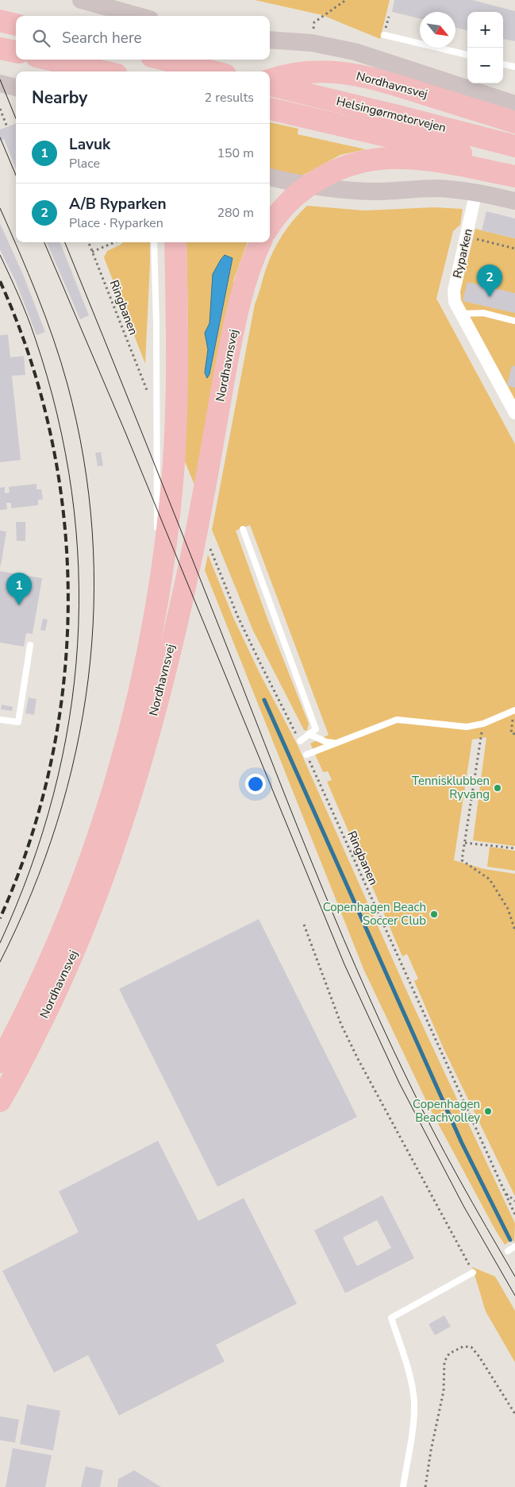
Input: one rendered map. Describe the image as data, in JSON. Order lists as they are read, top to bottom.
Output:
{
  "streets": {
    "highway": ["Nordhavnsvej", "Helsingørmotorvejen"],
    "street": ["Ryparken"],
    "path": ["Ringbanen"]
  },
  "places": ["Tennisklubben Ryvang", "Copenhagen Beach Soccer Club", "Copenhagen Beachvolley"],
  "north": "bottom right",
  "page": {
    "map_buttons": ["+", "−"],
    "search": "Search here",
    "heading": ["Nearby", "2 results"],
    "list": [
      {
        "mark": "1",
        "name": "Lavuk",
        "note": "Place",
        "value": "150 m"
      },
      {
        "mark": "2",
        "name": "A/B Ryparken",
        "note": "Place · Ryparken",
        "value": "280 m"
      }
    ],
    "pins": ["2", "1"]
  }
}
